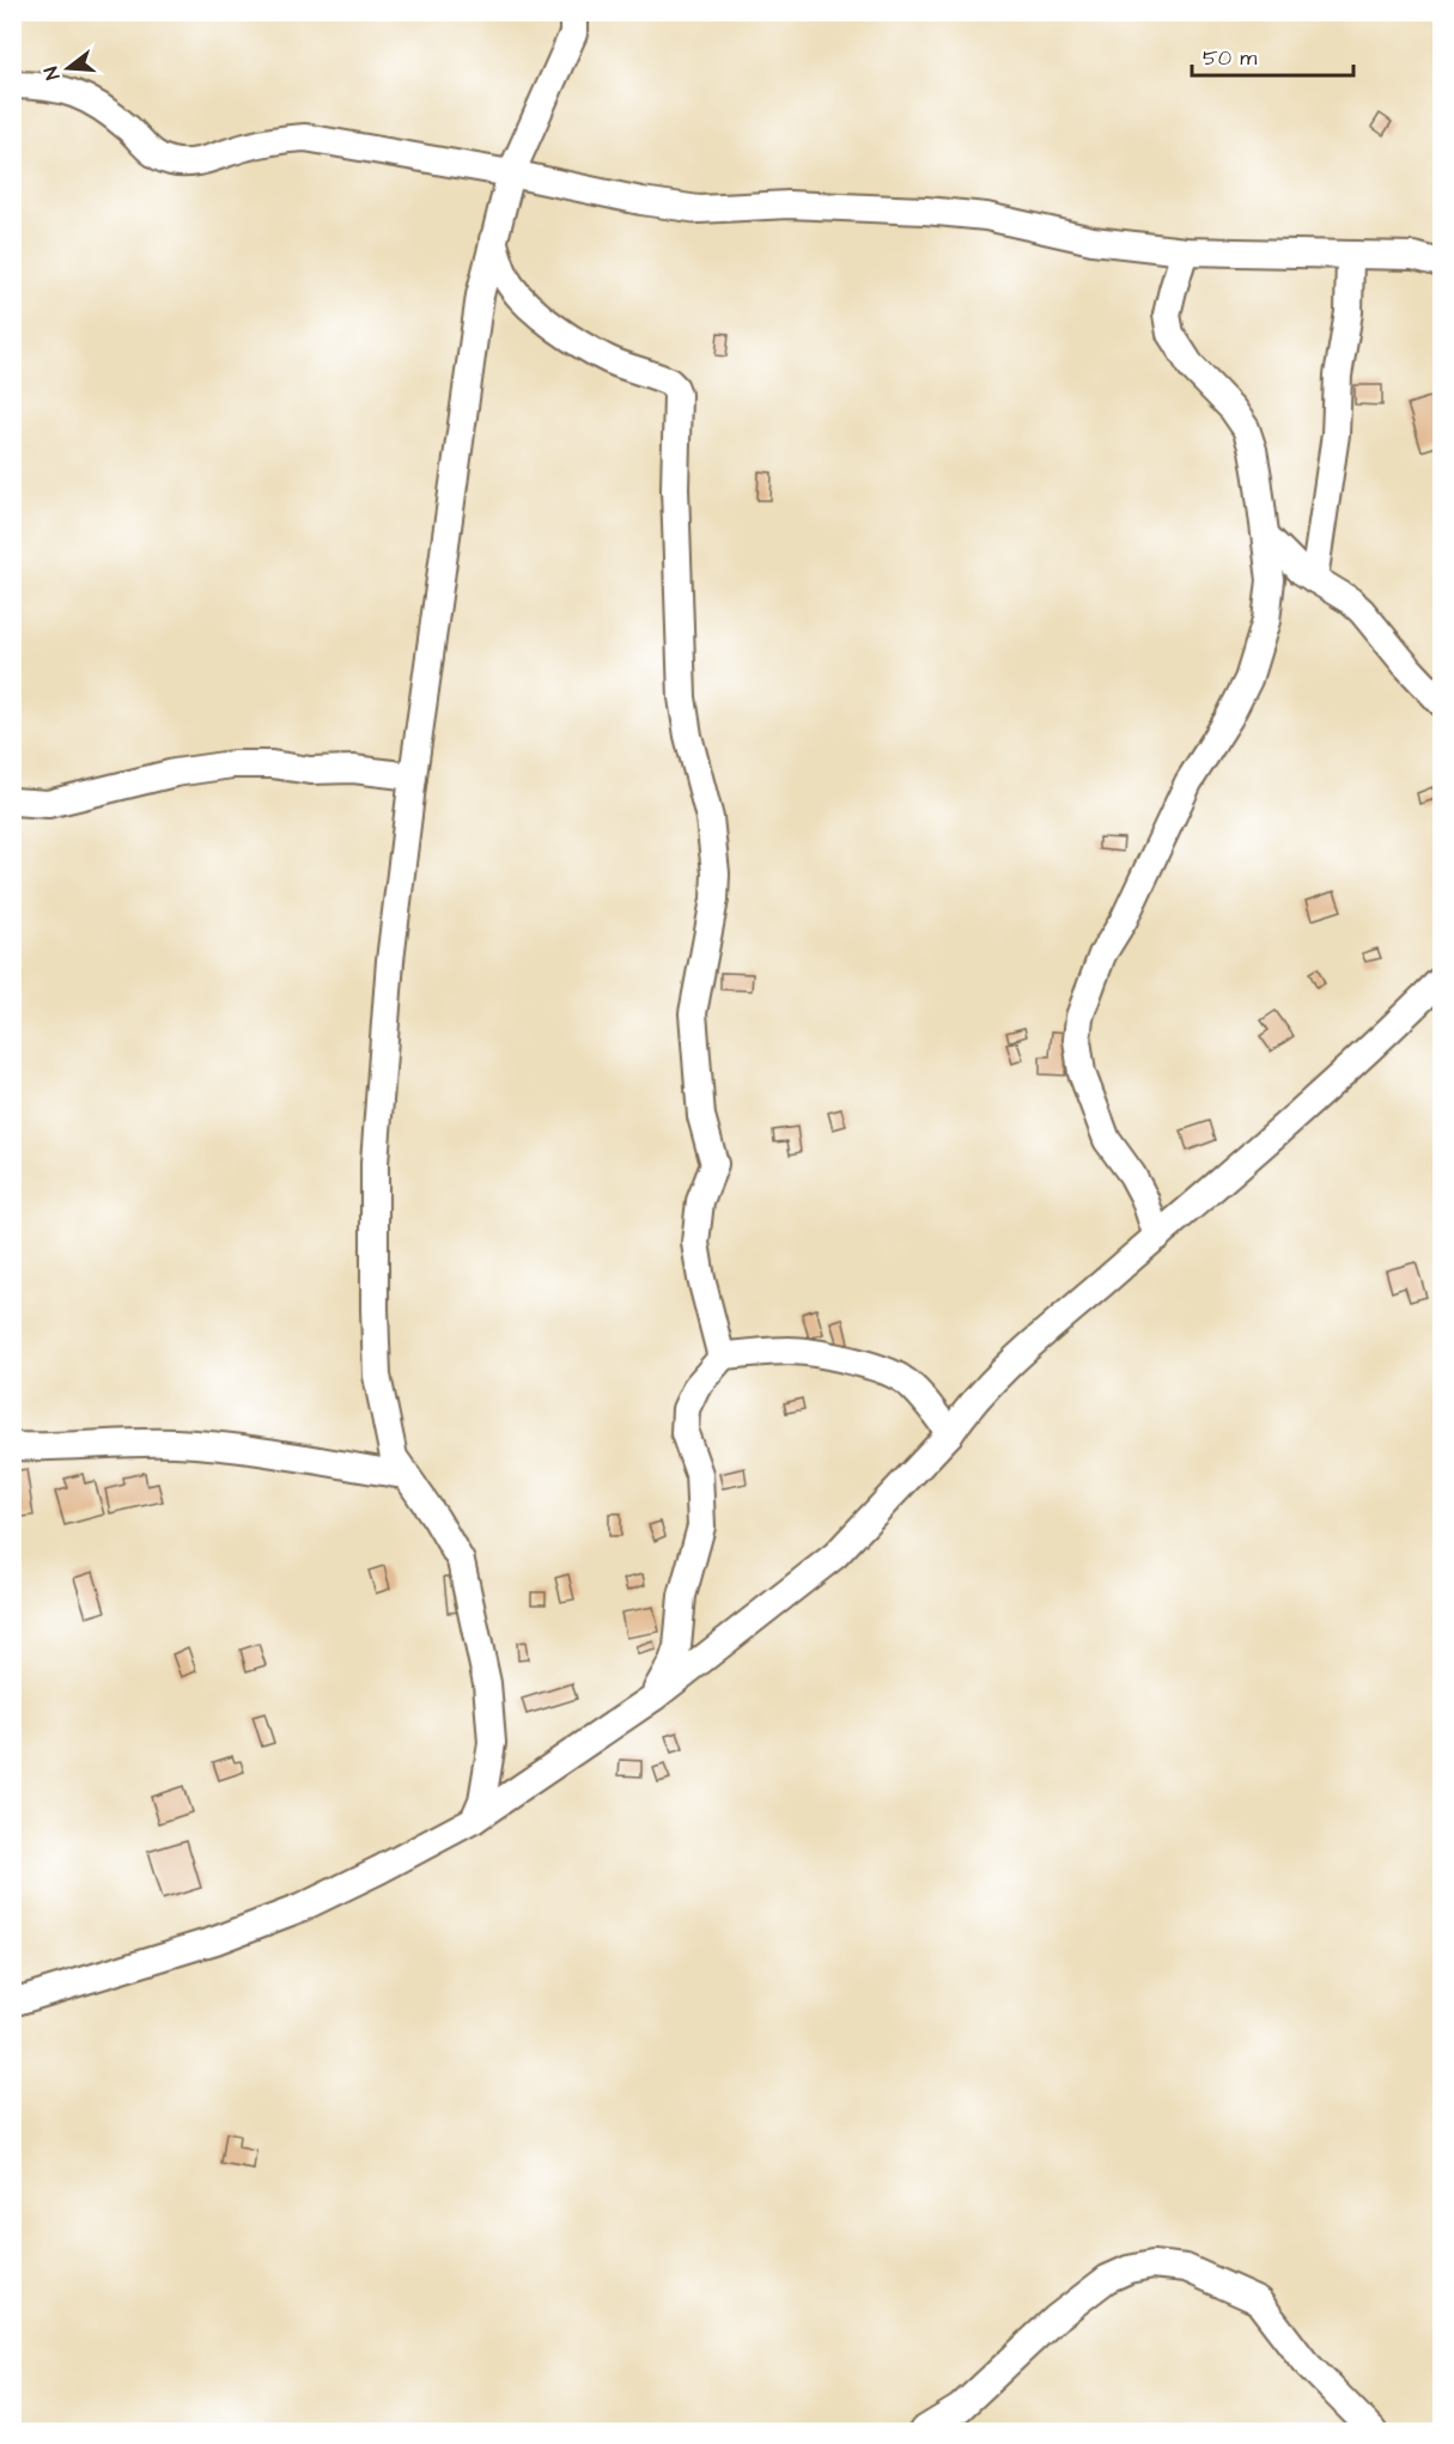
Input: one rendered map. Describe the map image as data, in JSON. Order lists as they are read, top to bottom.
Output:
{
  "scale_bar": "50 m",
  "north": "left"
}
